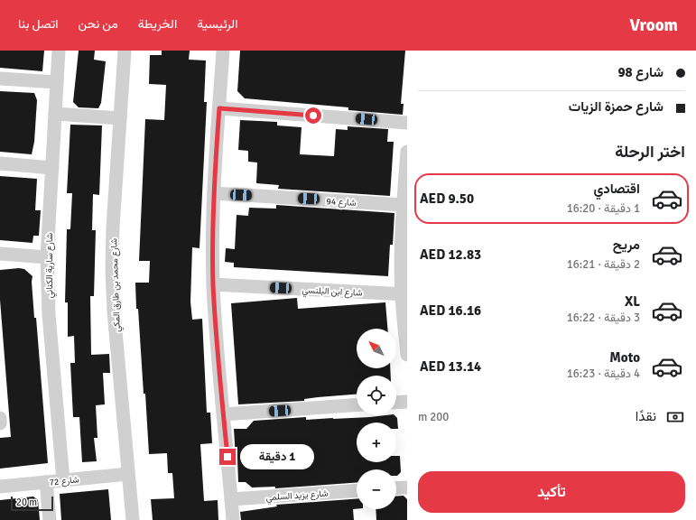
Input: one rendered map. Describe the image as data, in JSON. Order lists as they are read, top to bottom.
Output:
{
  "streets": {
    "street": [
      "شارع 94",
      "شارع سارية الكناني",
      "شارع محمد بن طارق المكي",
      "شارع ابن البلنسي",
      "شارع 72",
      "شارع يزيد السلمي"
    ]
  },
  "crossings": [
    ["شارع سارية الكناني", "شارع 72"],
    ["شارع محمد بن طارق المكي", "شارع 72"]
  ],
  "scale_bar": "20 m",
  "north": "top left",
  "page": {
    "header": "Vroom",
    "nav": [
      "الرئيسية",
      "الخريطة",
      "من نحن",
      "اتصل بنا"
    ],
    "banner": ["شارع 98", "شارع حمزة الزيات"],
    "heading": "اختر الرحلة",
    "list": [
      {
        "name": "اقتصادي",
        "note": "1 دقيقة · 16:20",
        "value": "AED 9.50"
      },
      {
        "name": "مريح",
        "note": "2 دقيقة · 16:21",
        "value": "AED 12.83"
      },
      {
        "name": "XL",
        "note": "3 دقيقة · 16:22",
        "value": "AED 16.16"
      },
      {
        "name": "Moto",
        "note": "4 دقيقة · 16:23",
        "value": "AED 13.14"
      }
    ],
    "map_buttons": ["+", "−"],
    "pay": ["نقدًا", "200 m"],
    "bubble": "1 دقيقة",
    "buttons": "تأكيد",
    "scale": "20 m"
  }
}
